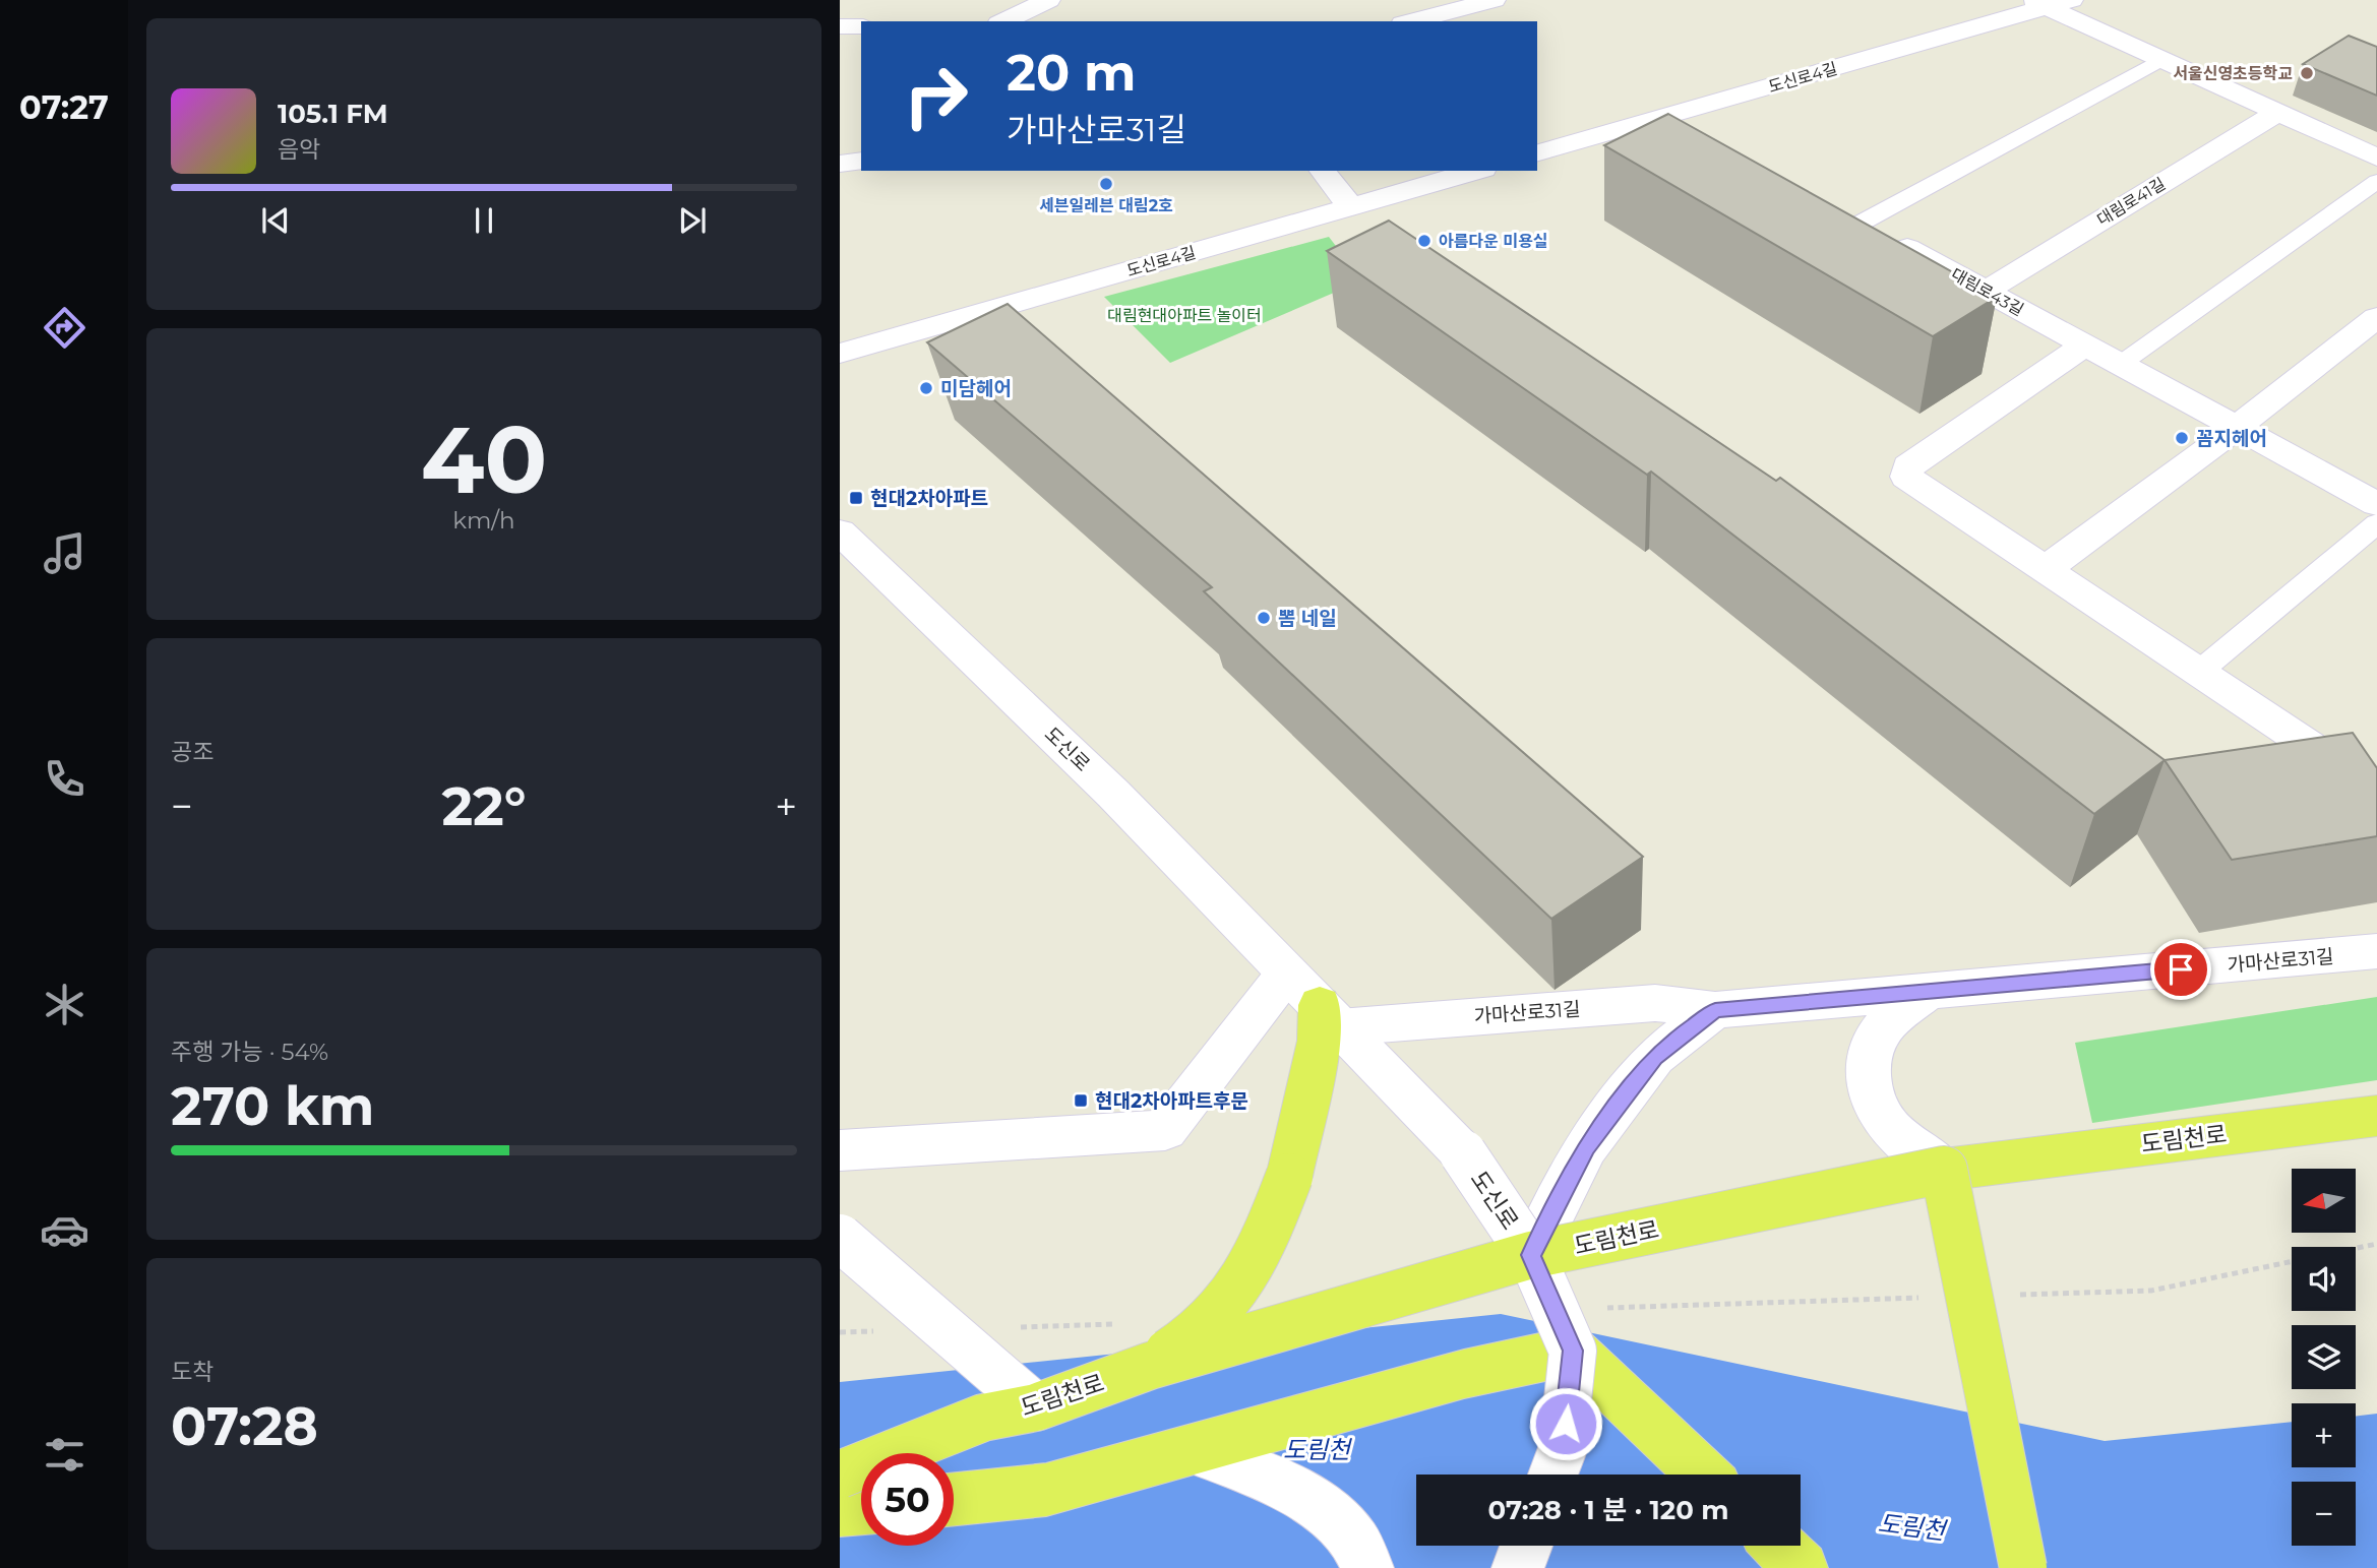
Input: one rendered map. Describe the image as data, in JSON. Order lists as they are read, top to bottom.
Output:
{
  "streets": {
    "main road": ["도림천로"],
    "street": [
      "도신로4길",
      "대림로41길",
      "대림로43길",
      "도신로",
      "가마산로31길"
    ]
  },
  "crossings": [
    ["대림로41길", "대림로43길"],
    ["도신로", "가마산로31길"],
    ["도신로", "도림천로"]
  ],
  "water": ["도림천"],
  "parks": ["대림현대아파트 놀이터"],
  "places": {
    "other": [
      "서울신영초등학교",
      "세븐일레븐 대림2호",
      "아름다운 미용실",
      "미담헤어",
      "꼼지헤어",
      "뽐 네일"
    ],
    "transit": ["현대2차아파트", "현대2차아파트후문"]
  },
  "north": "left",
  "page": {
    "tabs": "07:27",
    "turn": ["20 m", "가마산로31길"],
    "song": ["105.1 FM", "음악"],
    "tile": [
      ["40", "km/h"],
      "공조",
      ["주행 가능 · 54%", "270 km"],
      ["도착", "07:28"]
    ],
    "heat": ["−", "22°", "+"],
    "map_buttons": ["+", "−"],
    "limit": "50",
    "trip": "07:28 · 1 분 · 120 m"
  }
}
